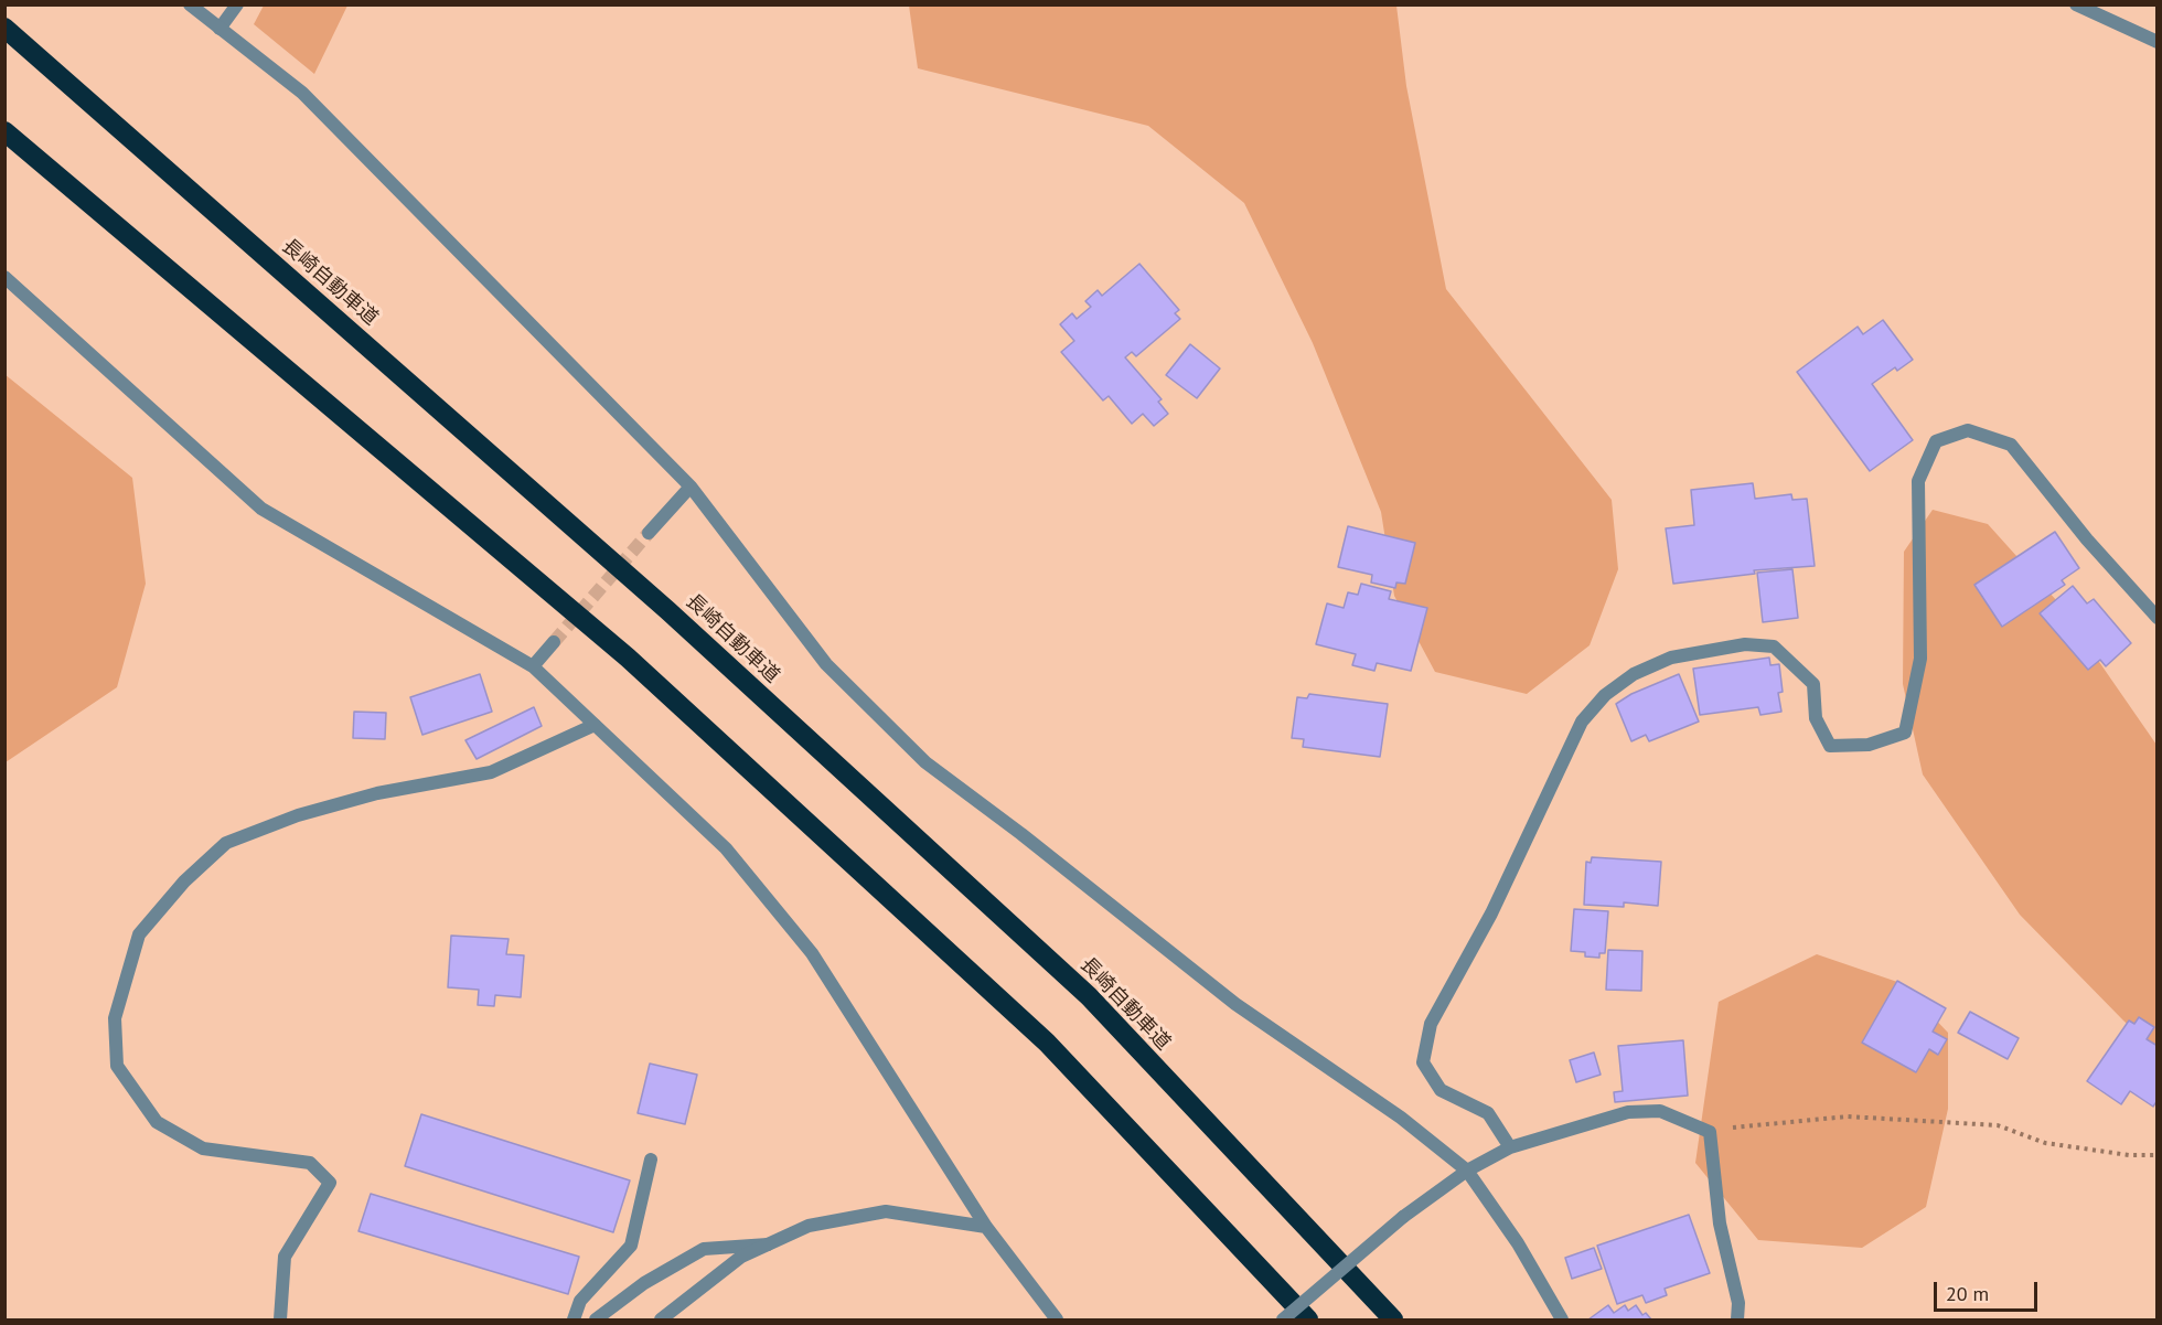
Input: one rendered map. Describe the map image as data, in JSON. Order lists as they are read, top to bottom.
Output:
{
  "streets": {
    "highway": ["長崎自動車道"]
  },
  "scale_bar": "20 m"
}
